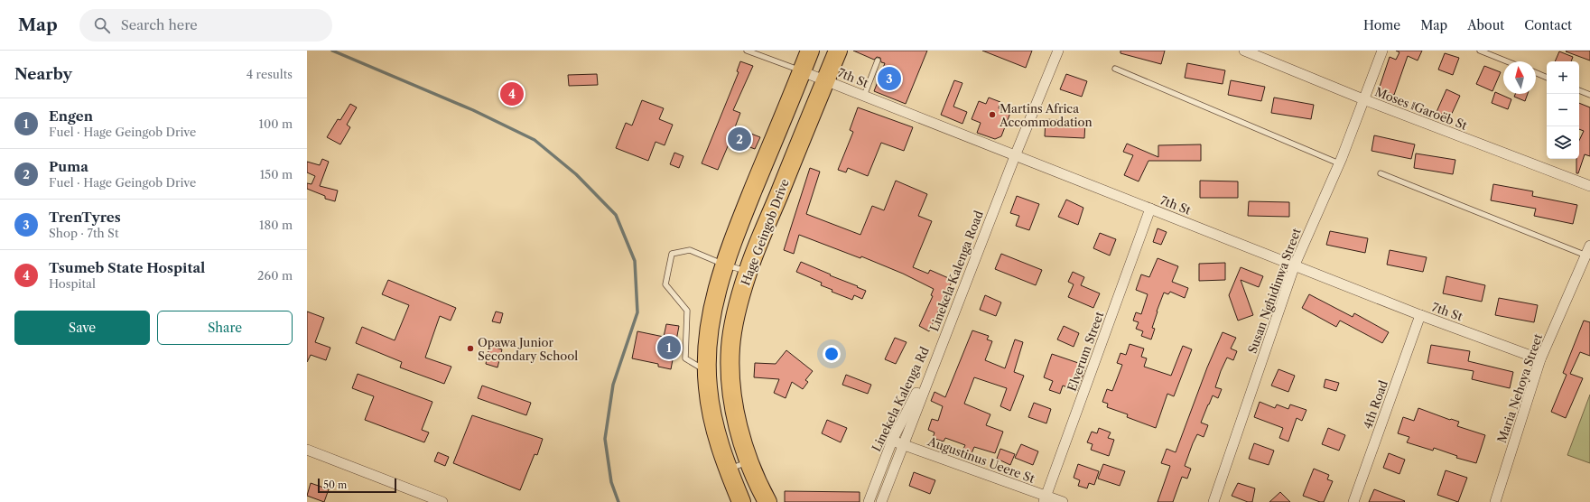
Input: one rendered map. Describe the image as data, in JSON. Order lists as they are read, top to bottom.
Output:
{
  "streets": {
    "highway": ["Hage Geingob Drive"],
    "street": [
      "7th St",
      "Moses ǁGaroëb St",
      "Linekela Kalenga Road",
      "Susan Nghidinwa Street",
      "Elverum Street",
      "Maria Nehoya Street",
      "Linekela Kalenga Rd",
      "4th Road",
      "Augustinus Ueere St"
    ]
  },
  "crossings": [
    ["7th St", "Hage Geingob Drive"],
    ["7th St", "Linekela Kalenga Road"],
    ["7th St", "Susan Nghidinwa Street"],
    ["7th St", "Elverum Street"],
    ["7th St", "Maria Nehoya Street"],
    ["7th St", "4th Road"],
    ["Moses ǁGaroëb St", "Susan Nghidinwa Street"],
    ["Linekela Kalenga Road", "Linekela Kalenga Rd"],
    ["Linekela Kalenga Road", "Augustinus Ueere St"],
    ["Elverum Street", "Augustinus Ueere St"],
    ["Linekela Kalenga Rd", "Augustinus Ueere St"]
  ],
  "places": ["Martins Africa Accommodation", "Opawa Junior Secondary School"],
  "scale_bar": "50 m",
  "north": "top",
  "page": {
    "header": "Map",
    "search": "Search here",
    "nav": [
      "Home",
      "Map",
      "About",
      "Contact"
    ],
    "heading": ["Nearby", "4 results"],
    "map_buttons": ["+", "−"],
    "pins": [
      "3",
      "4",
      "2",
      "1"
    ],
    "list": [
      {
        "mark": "1",
        "name": "Engen",
        "note": "Fuel · Hage Geingob Drive",
        "value": "100 m"
      },
      {
        "mark": "2",
        "name": "Puma",
        "note": "Fuel · Hage Geingob Drive",
        "value": "150 m"
      },
      {
        "mark": "3",
        "name": "TrenTyres",
        "note": "Shop · 7th St",
        "value": "180 m"
      },
      {
        "mark": "4",
        "name": "Tsumeb State Hospital",
        "note": "Hospital",
        "value": "260 m"
      }
    ],
    "buttons": ["Save", "Share"],
    "scale": "50 m"
  }
}
